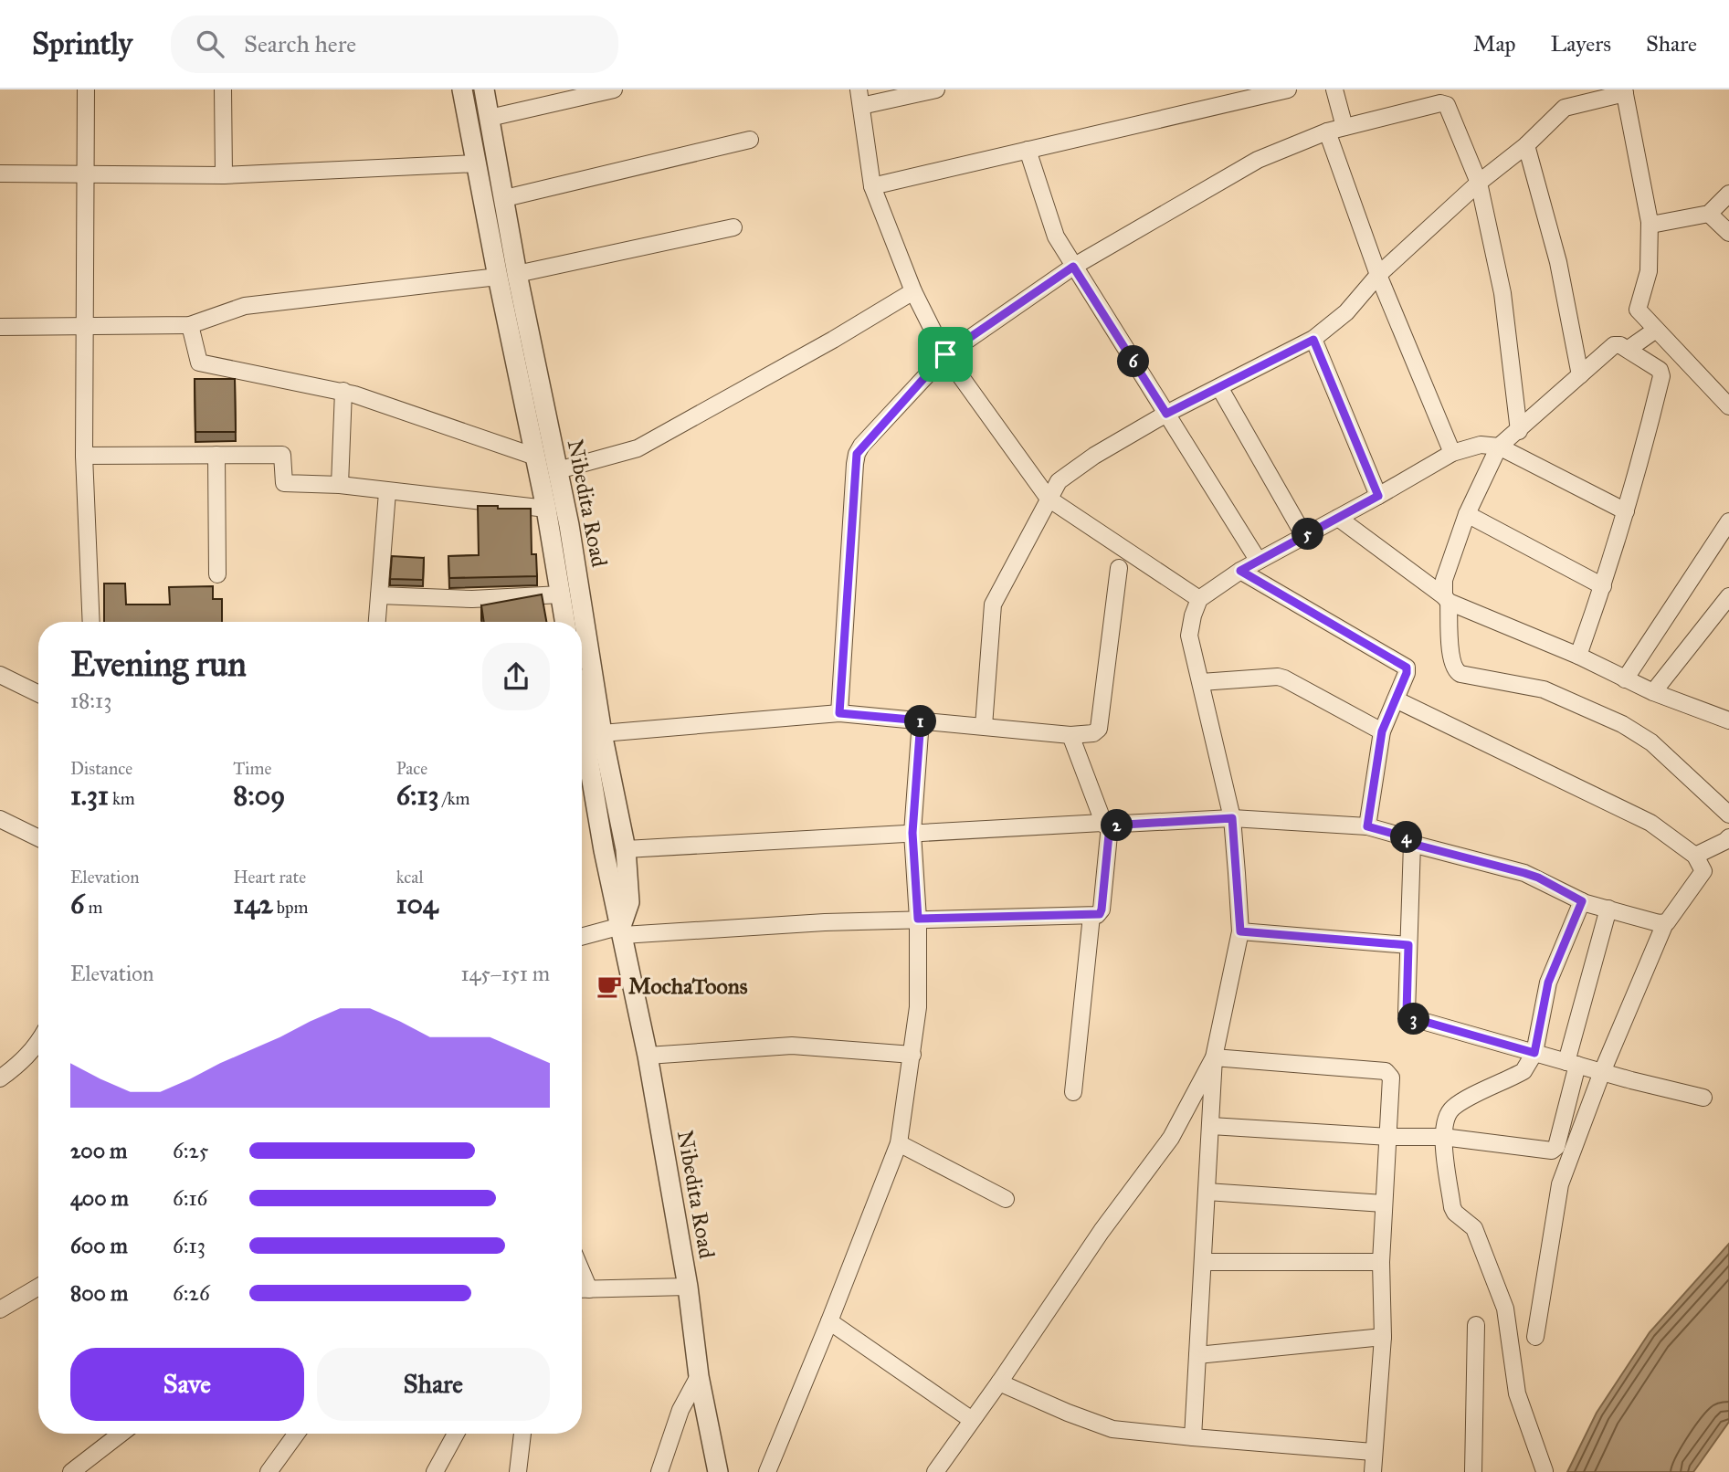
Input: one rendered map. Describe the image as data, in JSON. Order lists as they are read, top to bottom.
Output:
{
  "streets": {
    "street": ["Nibedita Road"]
  },
  "places": {
    "cafe": ["MochaToons"]
  },
  "page": {
    "header": "Sprintly",
    "search": "Search here",
    "nav": ["Map", "Layers", "Share"],
    "pins": [
      "6",
      "5",
      "1",
      "2",
      "4",
      "3"
    ],
    "heading": ["Evening run", "18:13"],
    "stats": [
      ["Distance", "1.31 km"],
      ["Time", "8:09"],
      ["Pace", "6:13 /km"],
      ["Elevation", "6 m"],
      ["Heart rate", "142 bpm"],
      ["kcal", "104"]
    ],
    "chart": ["Elevation", "145–151 m"],
    "list": [
      {
        "name": "200 m",
        "note": "6:25"
      },
      {
        "name": "400 m",
        "note": "6:16"
      },
      {
        "name": "600 m",
        "note": "6:13"
      },
      {
        "name": "800 m",
        "note": "6:26"
      }
    ],
    "buttons": ["Save", "Share"]
  }
}
